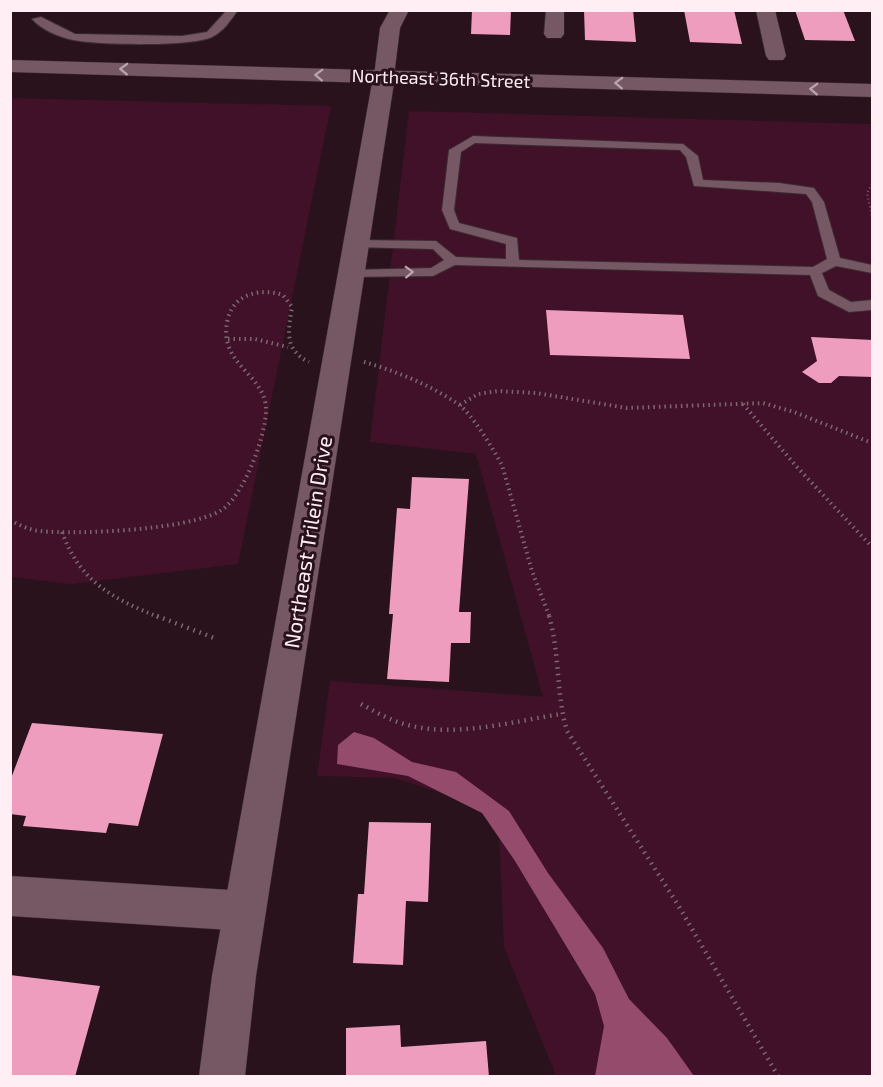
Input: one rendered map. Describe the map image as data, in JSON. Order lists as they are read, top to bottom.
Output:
{
  "streets": {
    "main road": ["Northeast 36th Street", "Northeast Trilein Drive"]
  },
  "crossings": [
    ["Northeast 36th Street", "Northeast Trilein Drive"]
  ],
  "one_way": ["Northeast 36th Street"]
}
